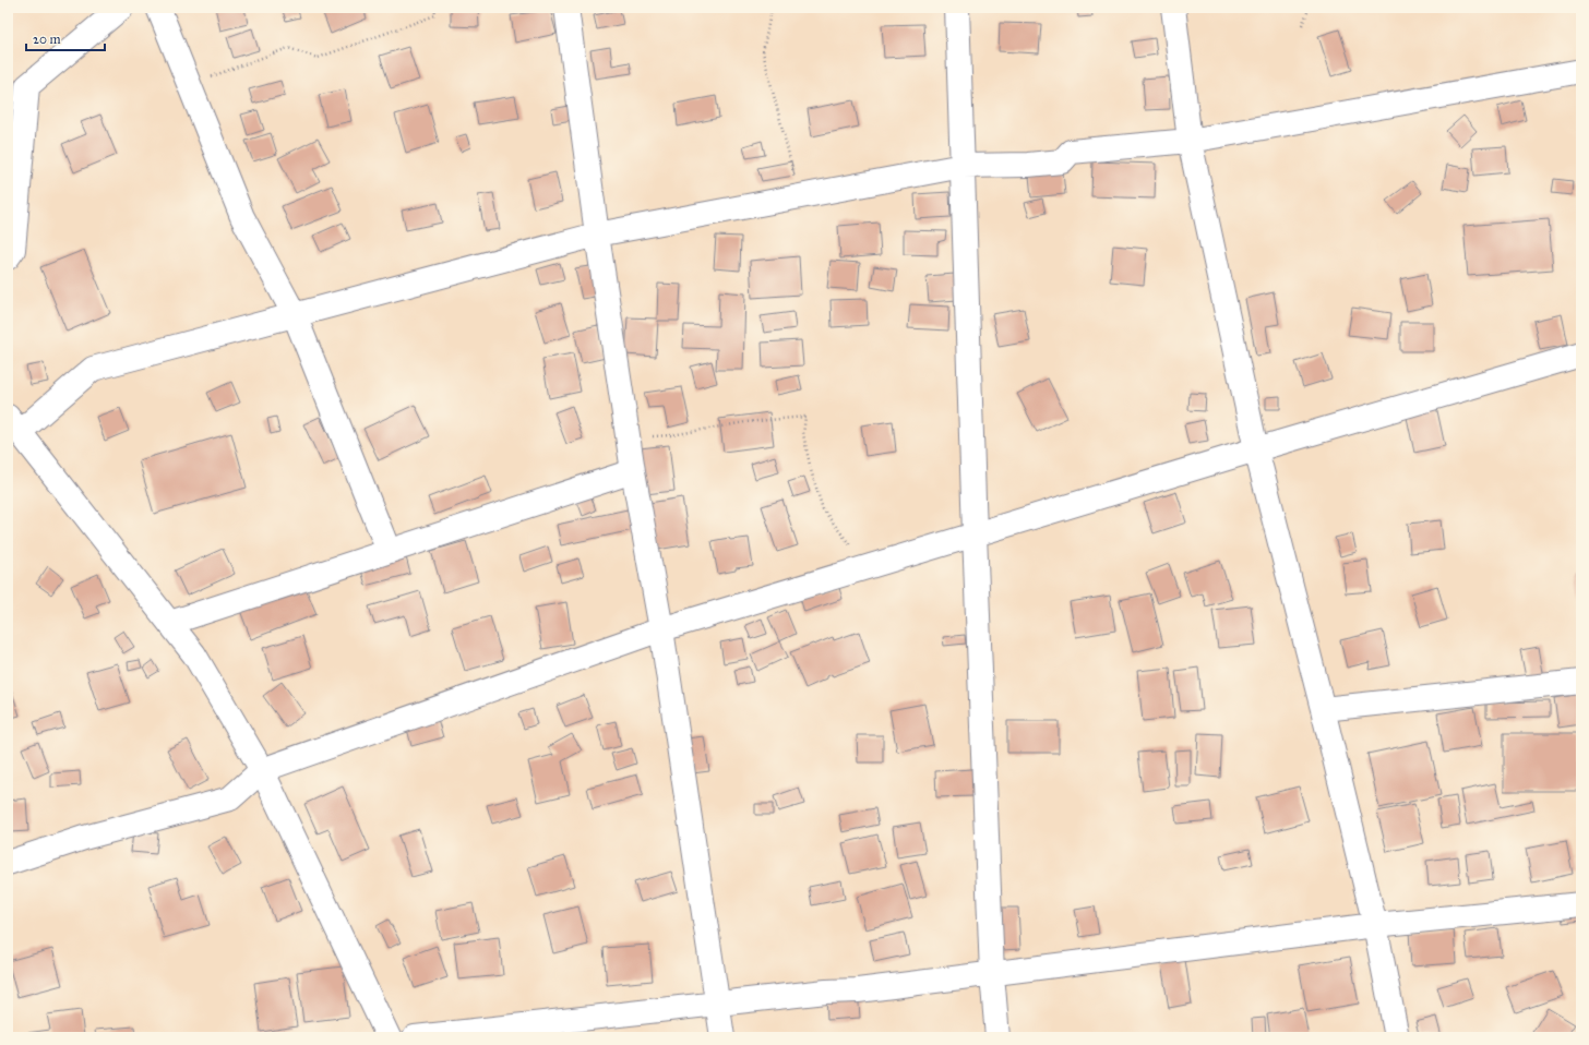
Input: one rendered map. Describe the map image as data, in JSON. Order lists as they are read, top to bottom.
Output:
{
  "scale_bar": "20 m"
}
